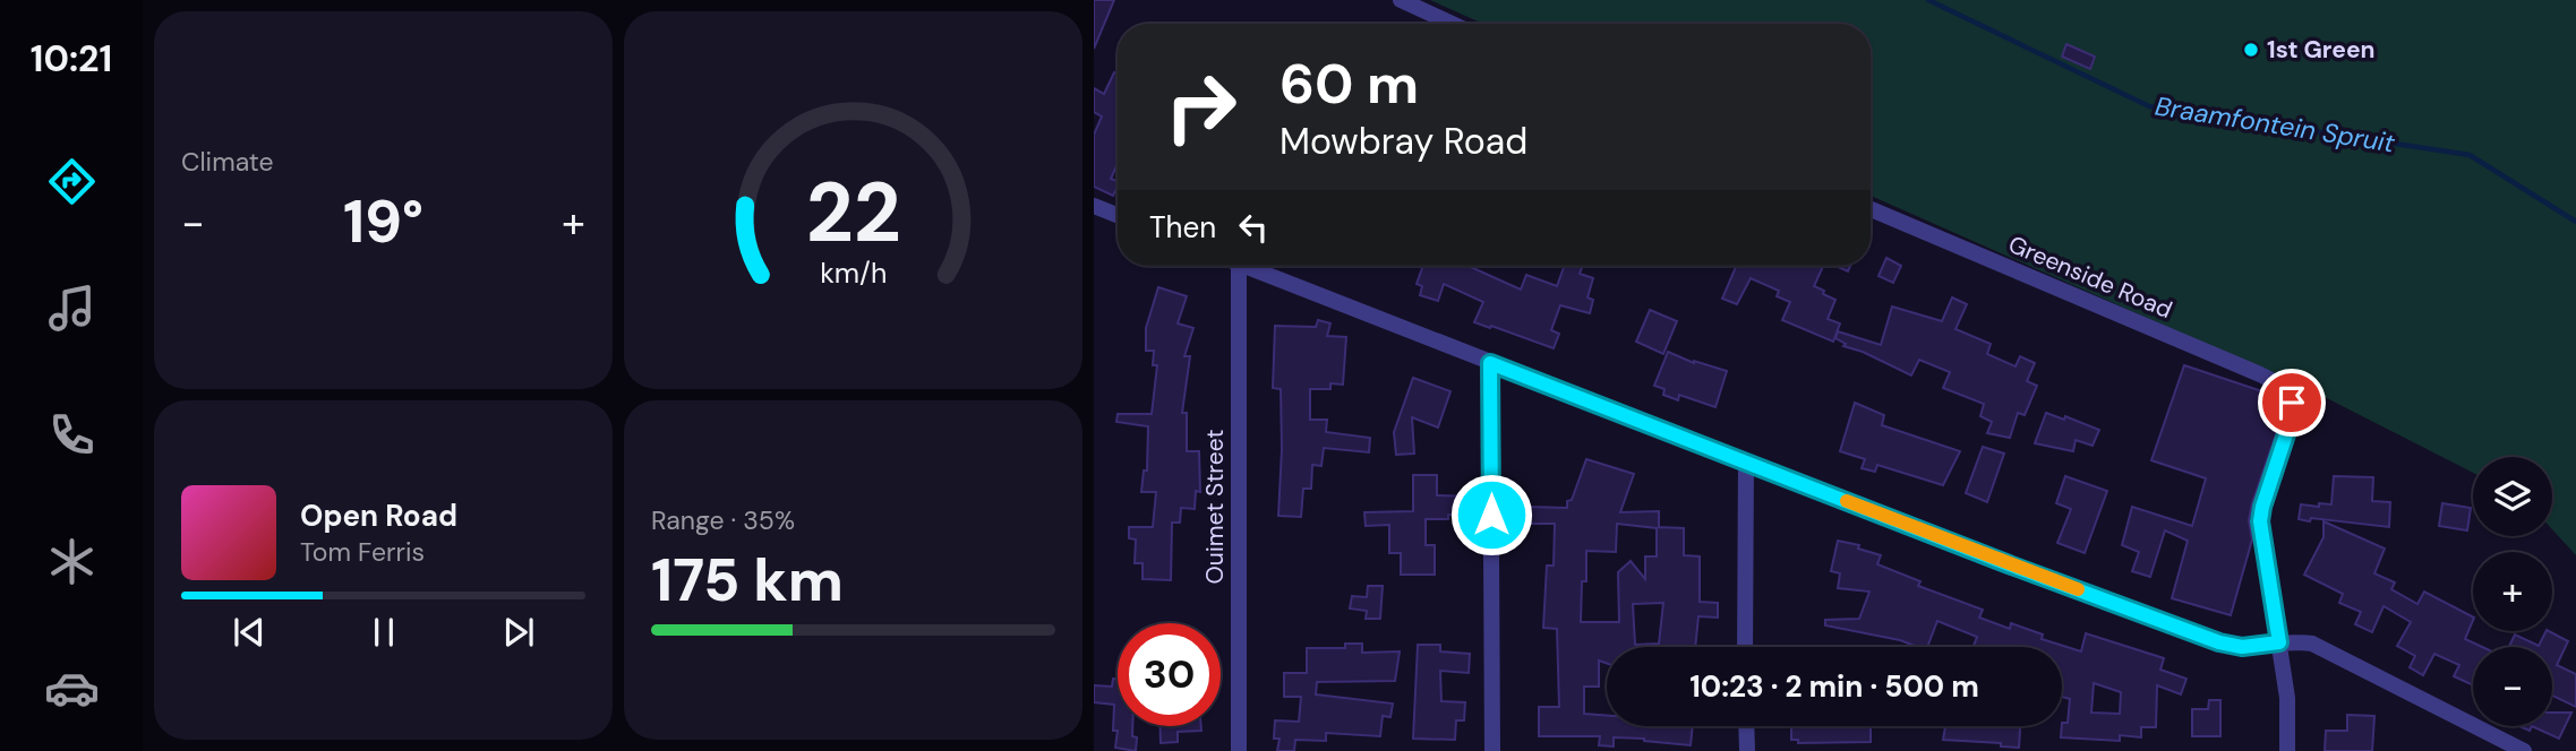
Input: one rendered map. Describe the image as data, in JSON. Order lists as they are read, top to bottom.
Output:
{
  "streets": {
    "street": ["Greenside Road", "Ouimet Street"]
  },
  "water": ["Braamfontein Spruit"],
  "places": ["1st Green"],
  "page": {
    "tabs": "10:21",
    "tile": [
      "Climate",
      ["Range · 35%", "175 km"]
    ],
    "turn": ["60 m", "Mowbray Road"],
    "heat": ["−", "19°", "+"],
    "then": "Then",
    "map_buttons": ["+", "−"],
    "song": ["Open Road", "Tom Ferris"],
    "limit": "30",
    "trip": "10:23 · 2 min · 500 m",
    "gauge": ["22", "km/h"]
  }
}
